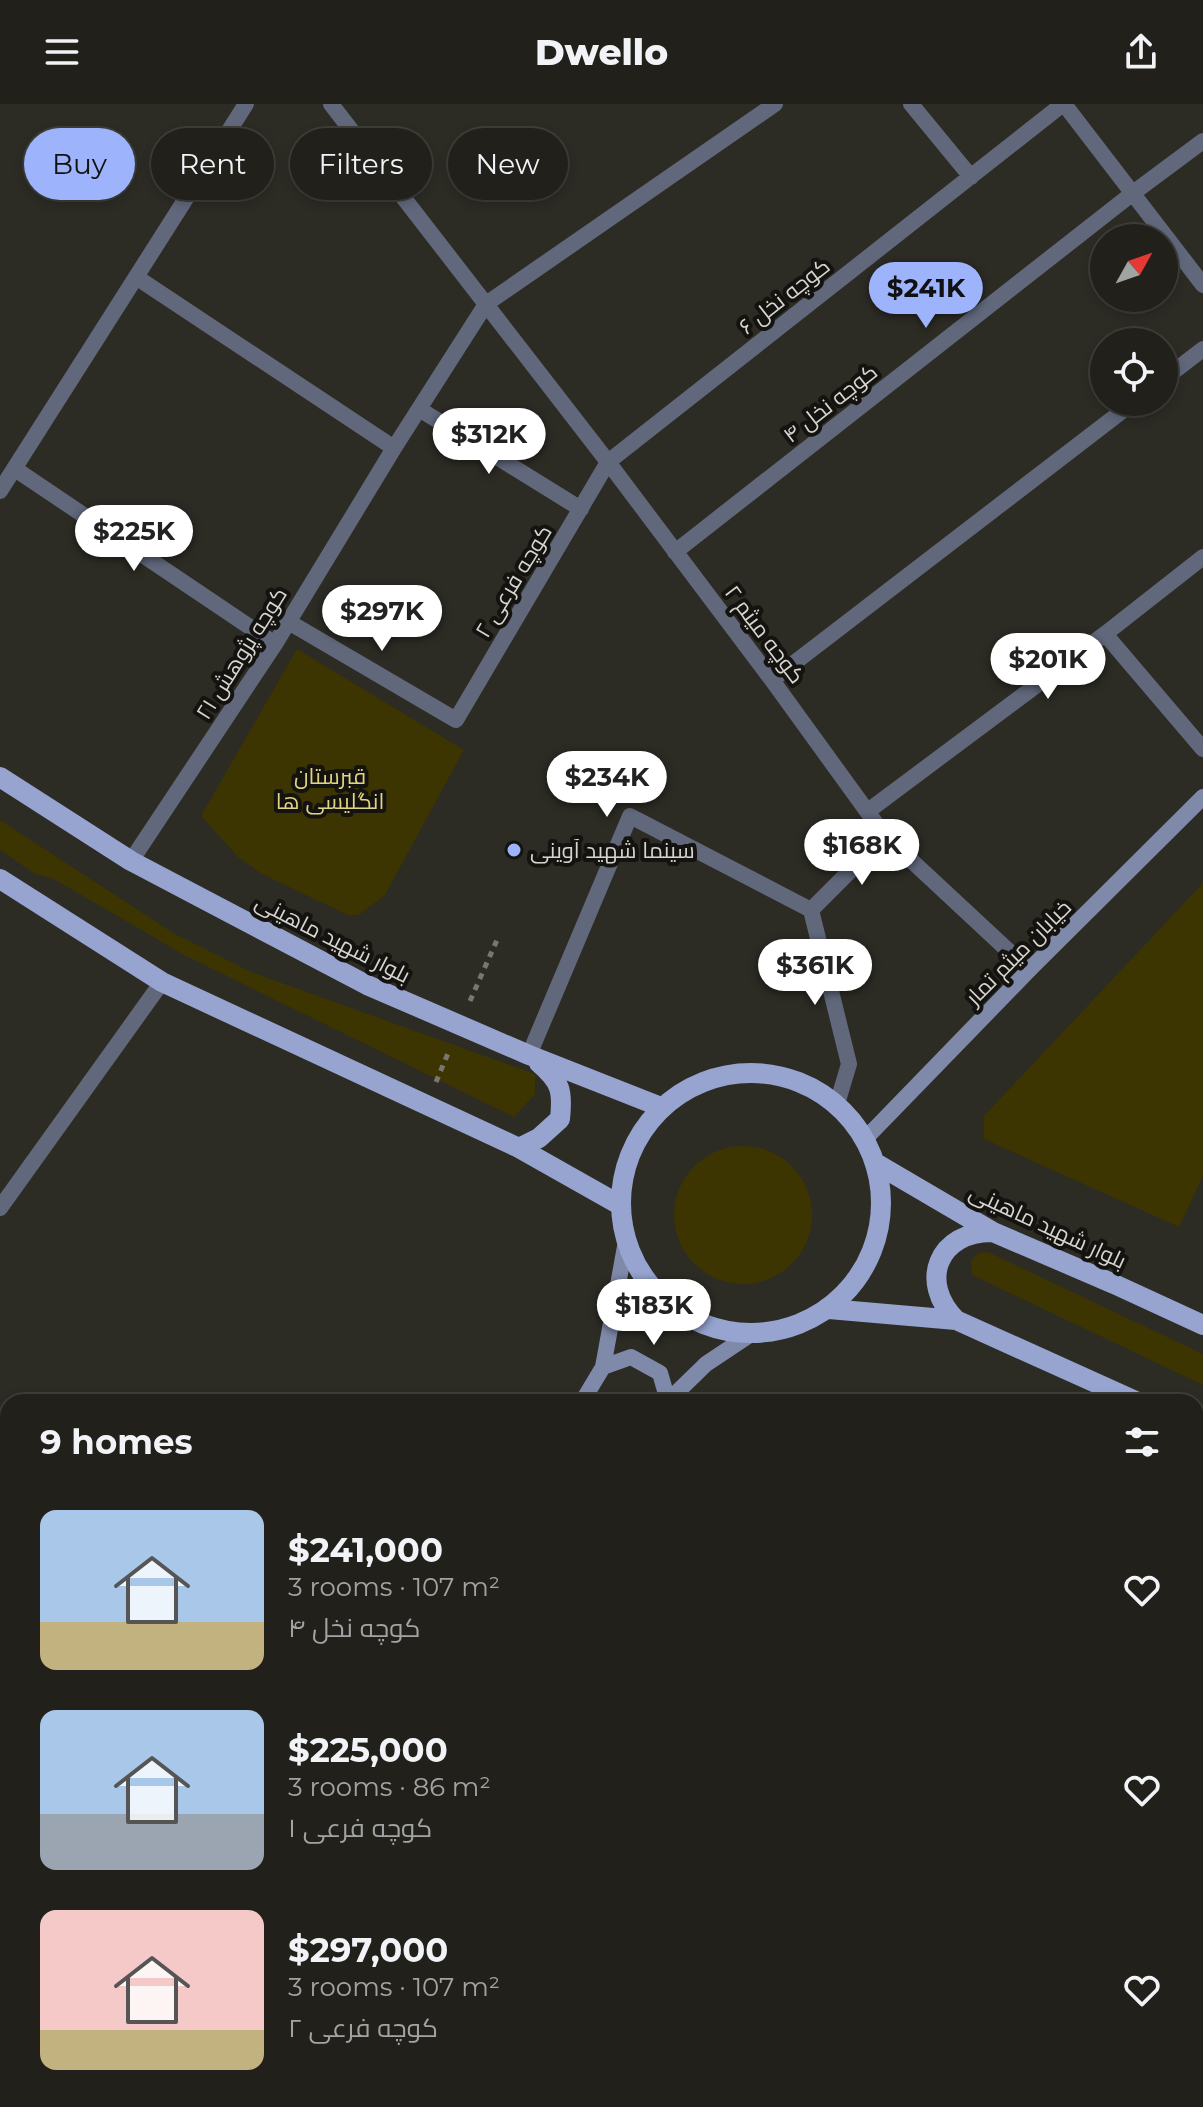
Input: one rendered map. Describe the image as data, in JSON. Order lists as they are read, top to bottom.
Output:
{
  "streets": {
    "main road": ["بلوار شهید ماهینی"],
    "street": [
      "کوچه نخل ۶",
      "کوچه نخل ۴",
      "کوچه فرعی ۲",
      "کوچه میثم ۲",
      "کوچه پژوهش ۲۱",
      "خیابان میثم تمار"
    ]
  },
  "crossings": [
    ["کوچه نخل ۶", "کوچه فرعی ۲"],
    ["کوچه نخل ۶", "کوچه میثم ۲"],
    ["کوچه نخل ۴", "کوچه میثم ۲"],
    ["کوچه فرعی ۲", "کوچه میثم ۲"],
    ["کوچه فرعی ۲", "کوچه پژوهش ۲۱"],
    ["کوچه میثم ۲", "کوچه پژوهش ۲۱"],
    ["کوچه میثم ۲", "خیابان میثم تمار"],
    ["کوچه پژوهش ۲۱", "بلوار شهید ماهینی"],
    ["بلوار شهید ماهینی", "خیابان میثم تمار"]
  ],
  "parks": ["قبرستان انگلیسی ها"],
  "places": ["سینما شهید آوینی"],
  "north": "top right",
  "page": {
    "header": "Dwello",
    "chip": [
      "Buy",
      "Rent",
      "Filters",
      "New"
    ],
    "price": [
      "$241K",
      "$312K",
      "$225K",
      "$297K",
      "$201K",
      "$234K",
      "$168K",
      "$361K",
      "$183K"
    ],
    "heading": "9 homes",
    "list": [
      {
        "name": "$241,000",
        "note": "3 rooms · 107 m² · کوچه نخل ۴"
      },
      {
        "name": "$225,000",
        "note": "3 rooms · 86 m² · کوچه فرعی ۱"
      },
      {
        "name": "$297,000",
        "note": "3 rooms · 107 m² · کوچه فرعی ۲"
      }
    ]
  }
}
